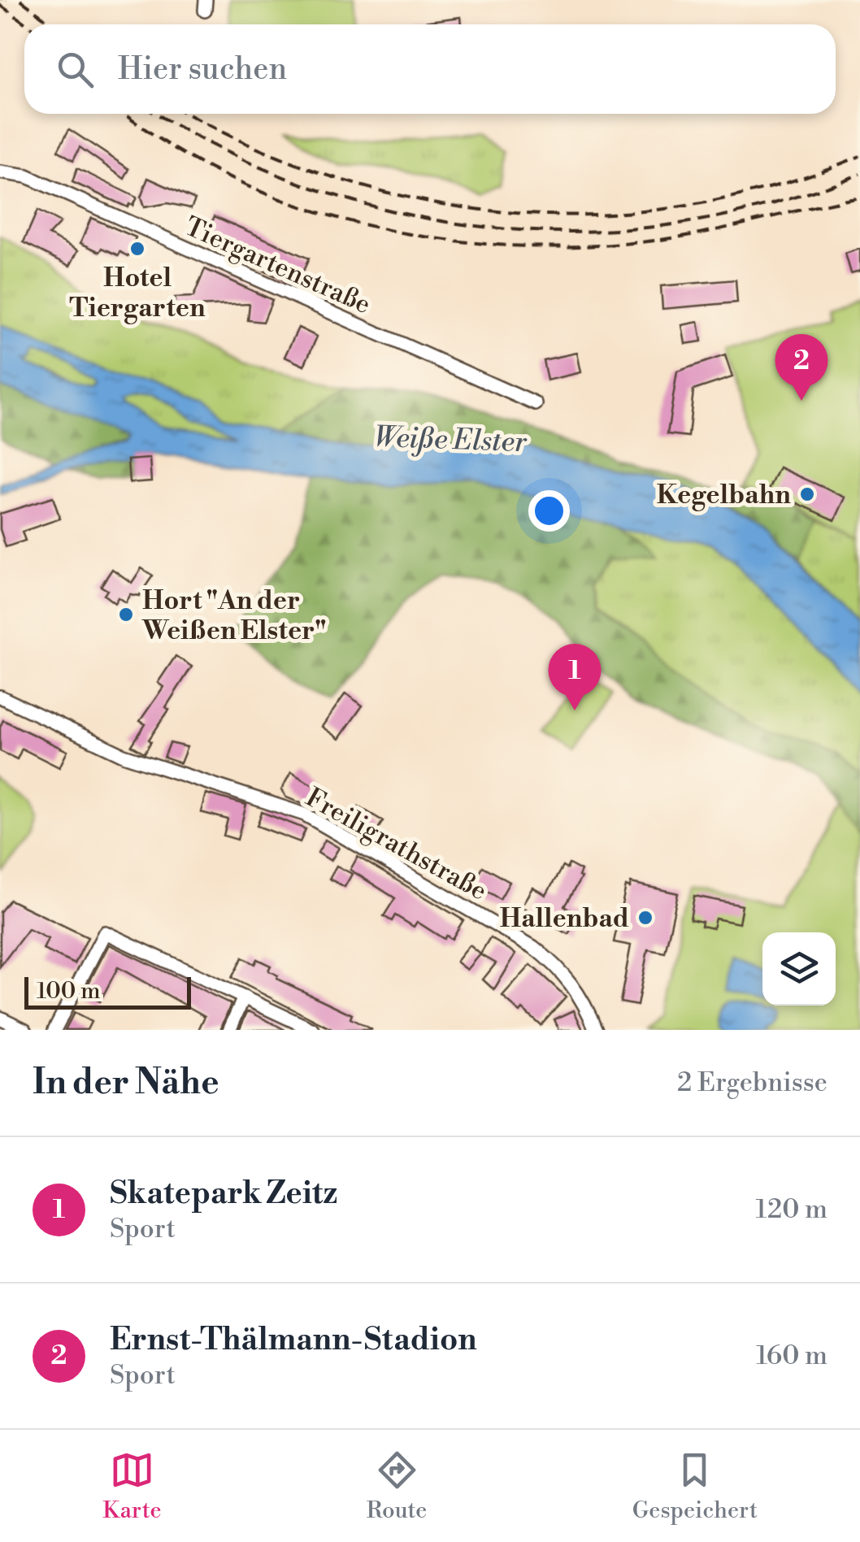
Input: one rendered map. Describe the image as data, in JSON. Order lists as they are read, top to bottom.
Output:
{
  "streets": {
    "street": ["Tiergartenstraße", "Freiligrathstraße"]
  },
  "water": ["Weiße Elster"],
  "places": [
    "Hotel Tiergarten",
    "Kegelbahn",
    "Hort \"An der Weißen Elster\"",
    "Hallenbad"
  ],
  "scale_bar": "100 m",
  "page": {
    "search": "Hier suchen",
    "pins": ["2", "1"],
    "scale": "100 m",
    "heading": ["In der Nähe", "2 Ergebnisse"],
    "list": [
      {
        "mark": "1",
        "name": "Skatepark Zeitz",
        "note": "Sport",
        "value": "120 m"
      },
      {
        "mark": "2",
        "name": "Ernst-Thälmann-Stadion",
        "note": "Sport",
        "value": "160 m"
      }
    ],
    "nav": ["Karte", "Route", "Gespeichert"]
  }
}
